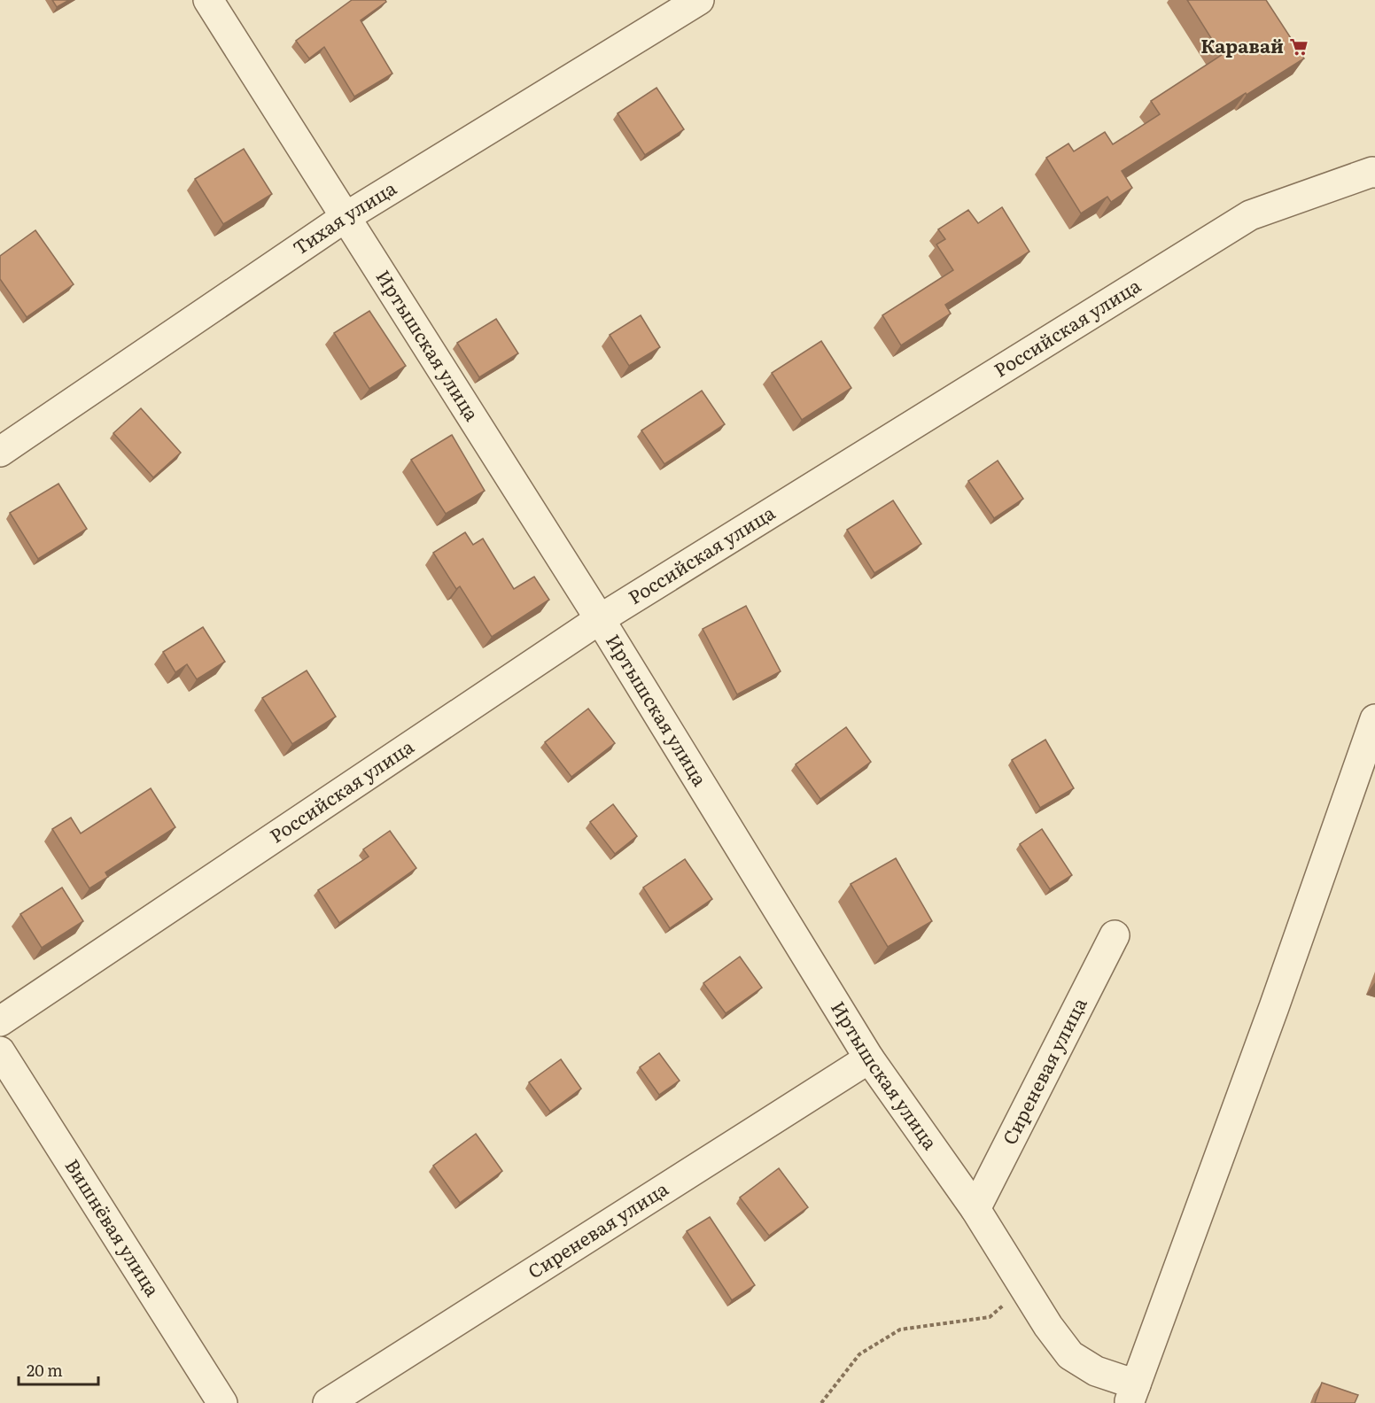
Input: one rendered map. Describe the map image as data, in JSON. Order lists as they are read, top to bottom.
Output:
{
  "streets": {
    "street": [
      "Тихая улица",
      "Российская улица",
      "Иртышская улица",
      "Сиреневая улица",
      "Вишнёвая улица"
    ]
  },
  "crossings": [
    ["Тихая улица", "Иртышская улица"],
    ["Российская улица", "Иртышская улица"],
    ["Иртышская улица", "Сиреневая улица"]
  ],
  "places": {
    "supermarket": ["Каравай"]
  },
  "scale_bar": "20 m"
}
